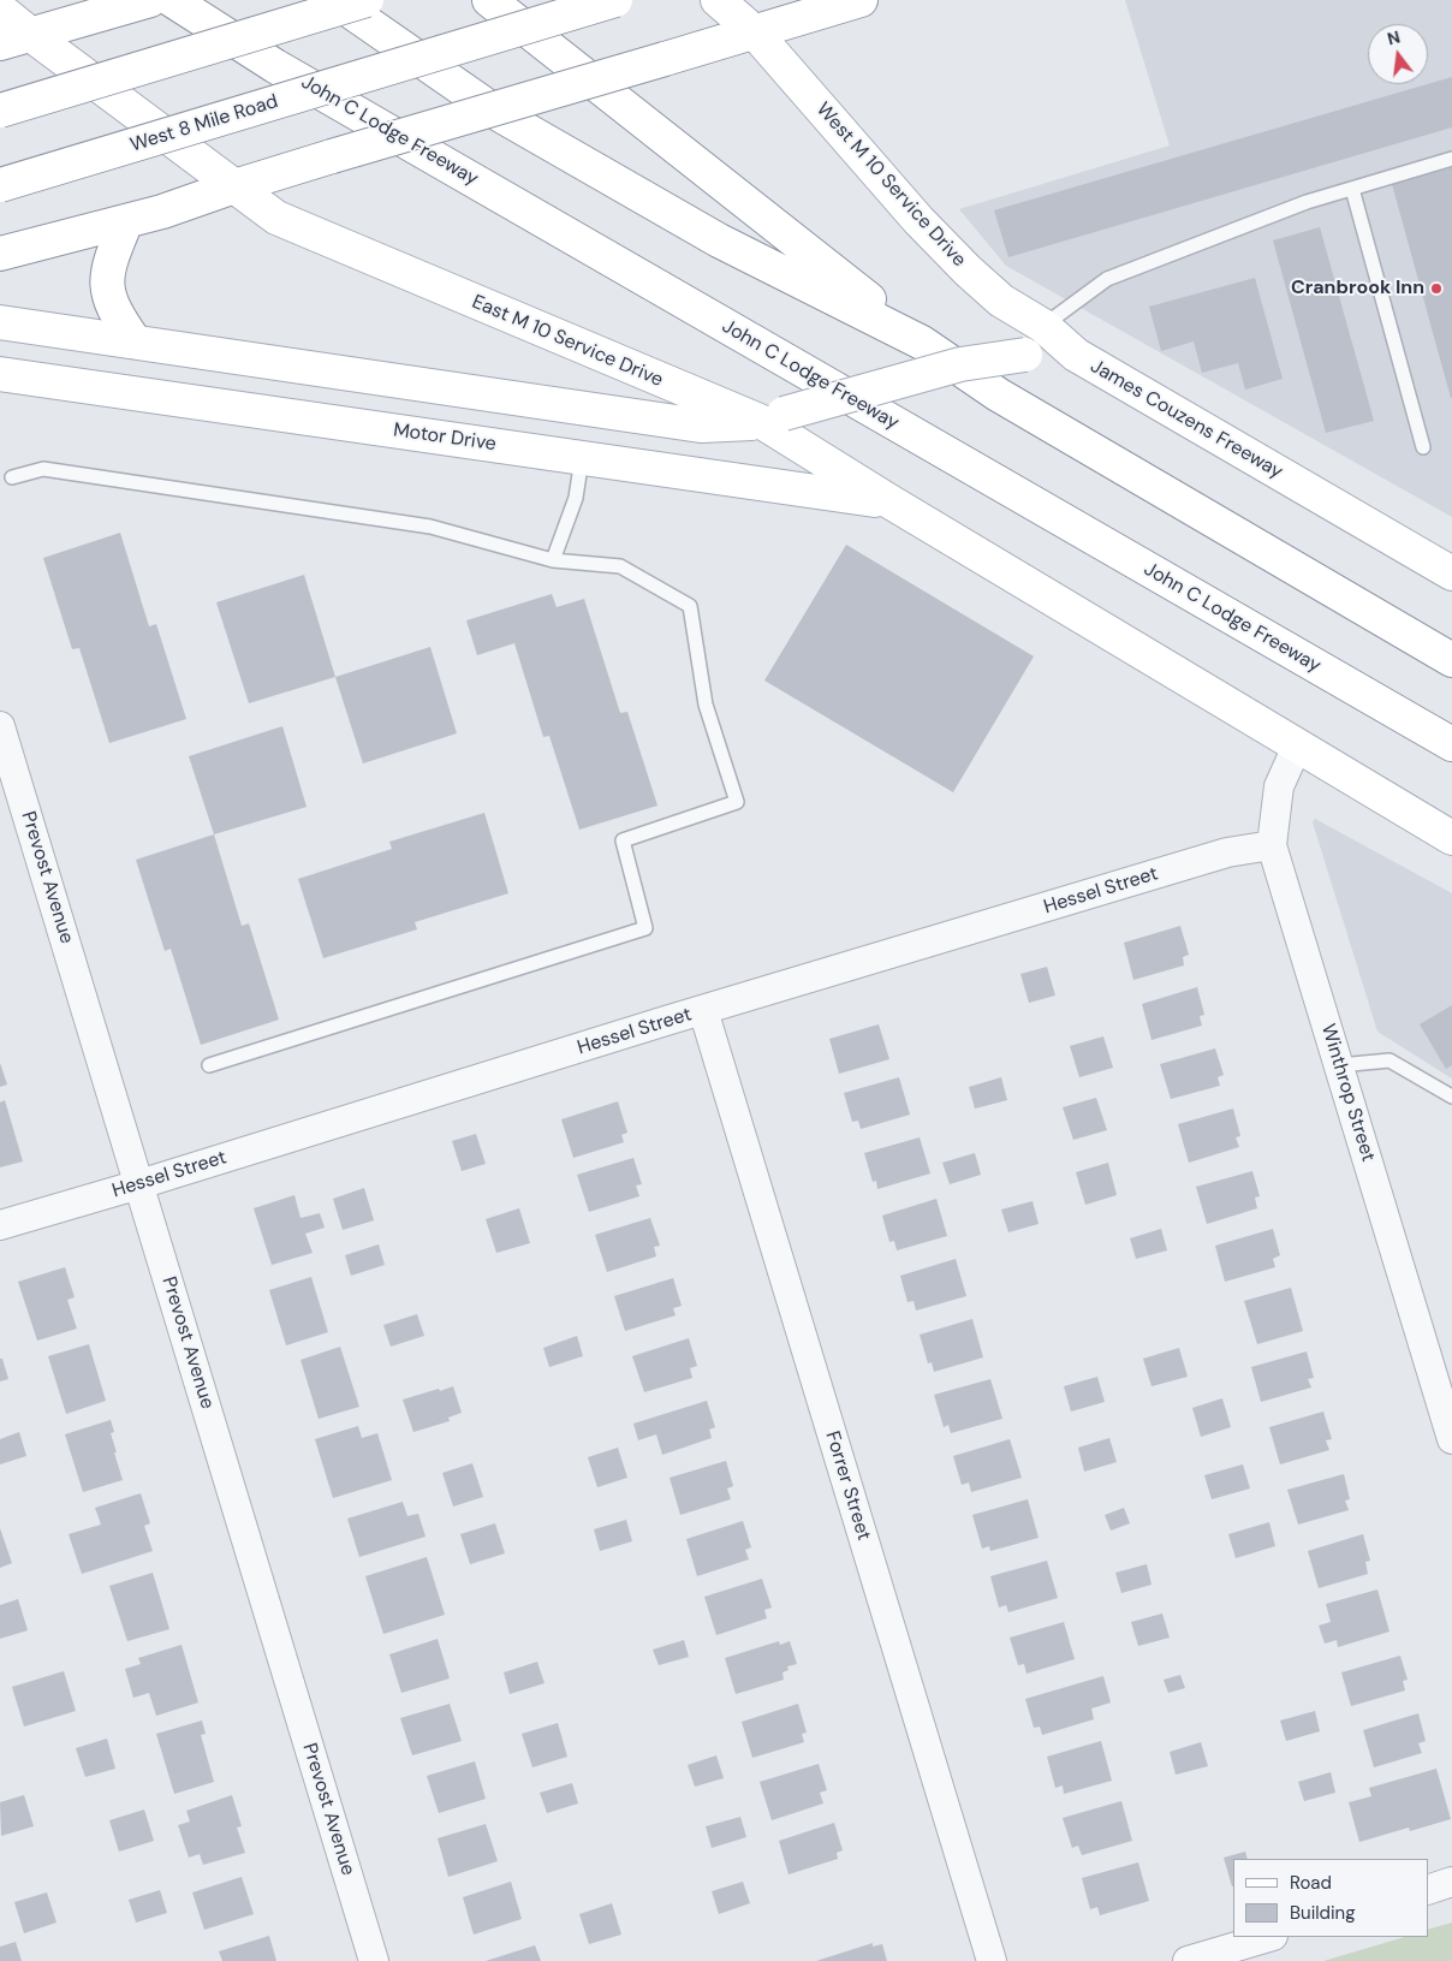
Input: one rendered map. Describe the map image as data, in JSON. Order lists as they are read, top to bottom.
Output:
{
  "streets": {
    "main road": [
      "West 8 Mile Road",
      "John C Lodge Freeway",
      "West M 10 Service Drive",
      "East M 10 Service Drive",
      "James Couzens Freeway",
      "Motor Drive"
    ],
    "street": [
      "Prevost Avenue",
      "Hessel Street",
      "Winthrop Street",
      "Forrer Street"
    ]
  },
  "crossings": [
    ["West M 10 Service Drive", "James Couzens Freeway"],
    ["East M 10 Service Drive", "James Couzens Freeway"],
    ["East M 10 Service Drive", "Motor Drive"],
    ["East M 10 Service Drive", "Winthrop Street"],
    ["Prevost Avenue", "Hessel Street"],
    ["Hessel Street", "Winthrop Street"],
    ["Hessel Street", "Forrer Street"]
  ],
  "places": ["Cranbrook Inn"],
  "legend": ["Road", "Building"],
  "north": "top"
}
